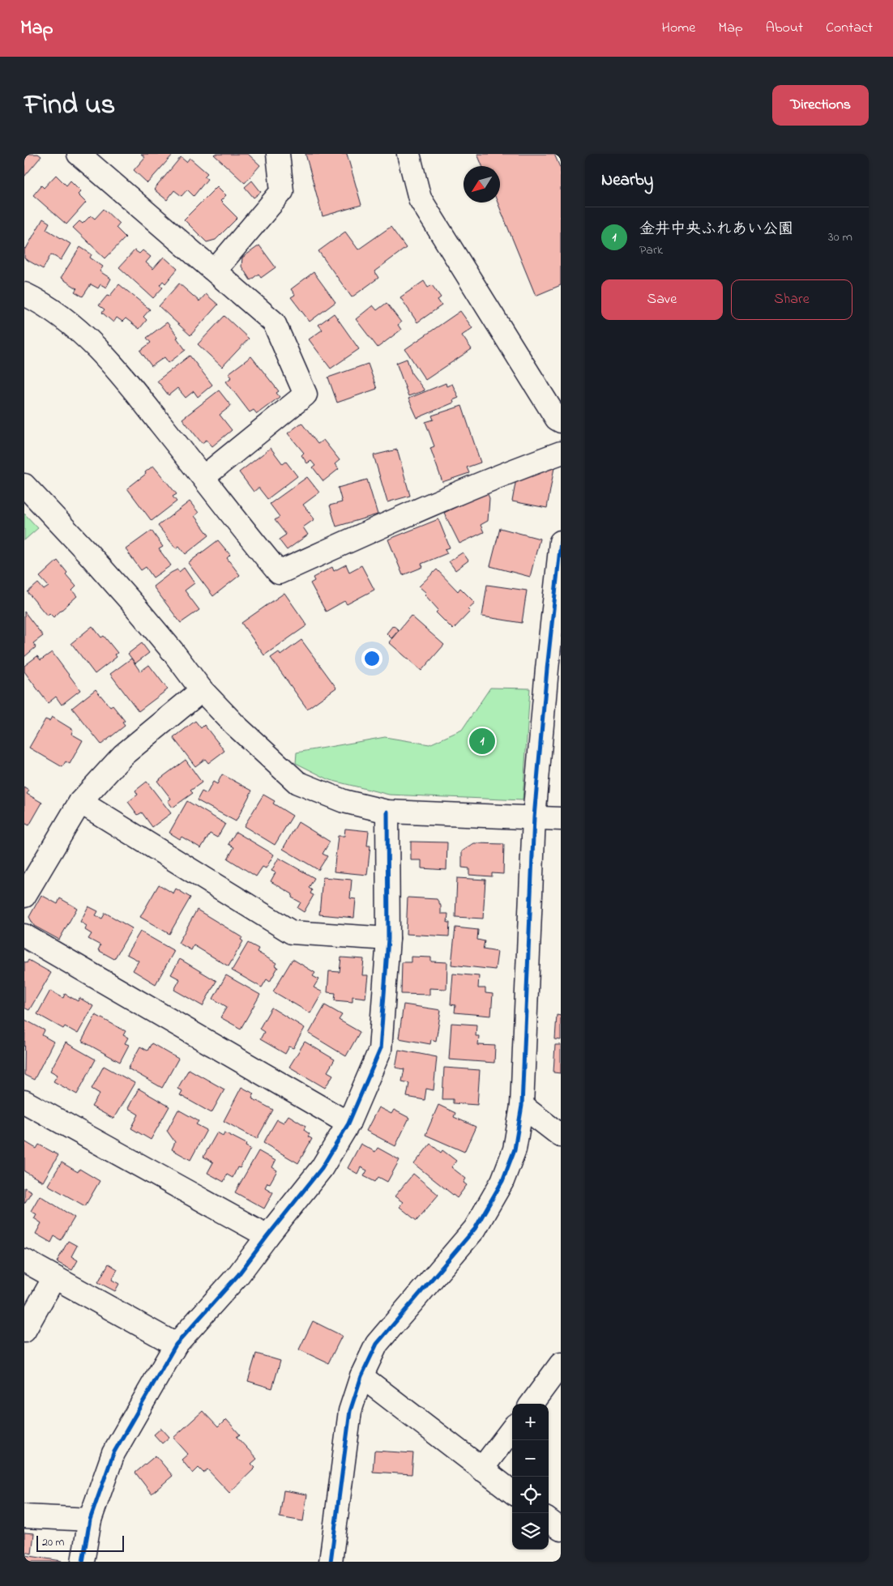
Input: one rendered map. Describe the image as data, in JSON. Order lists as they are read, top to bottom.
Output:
{
  "scale_bar": "20 m",
  "north": "bottom left",
  "page": {
    "header": "Map",
    "nav": [
      "Home",
      "Map",
      "About",
      "Contact"
    ],
    "title": "Find us",
    "buttons": [
      "Directions",
      ["Save", "Share"]
    ],
    "heading": "Nearby",
    "list": [
      {
        "mark": "1",
        "name": "金井中央ふれあい公園",
        "note": "Park",
        "value": "30 m"
      }
    ],
    "pins": "1",
    "map_buttons": ["+", "−"],
    "scale": "20 m"
  }
}
